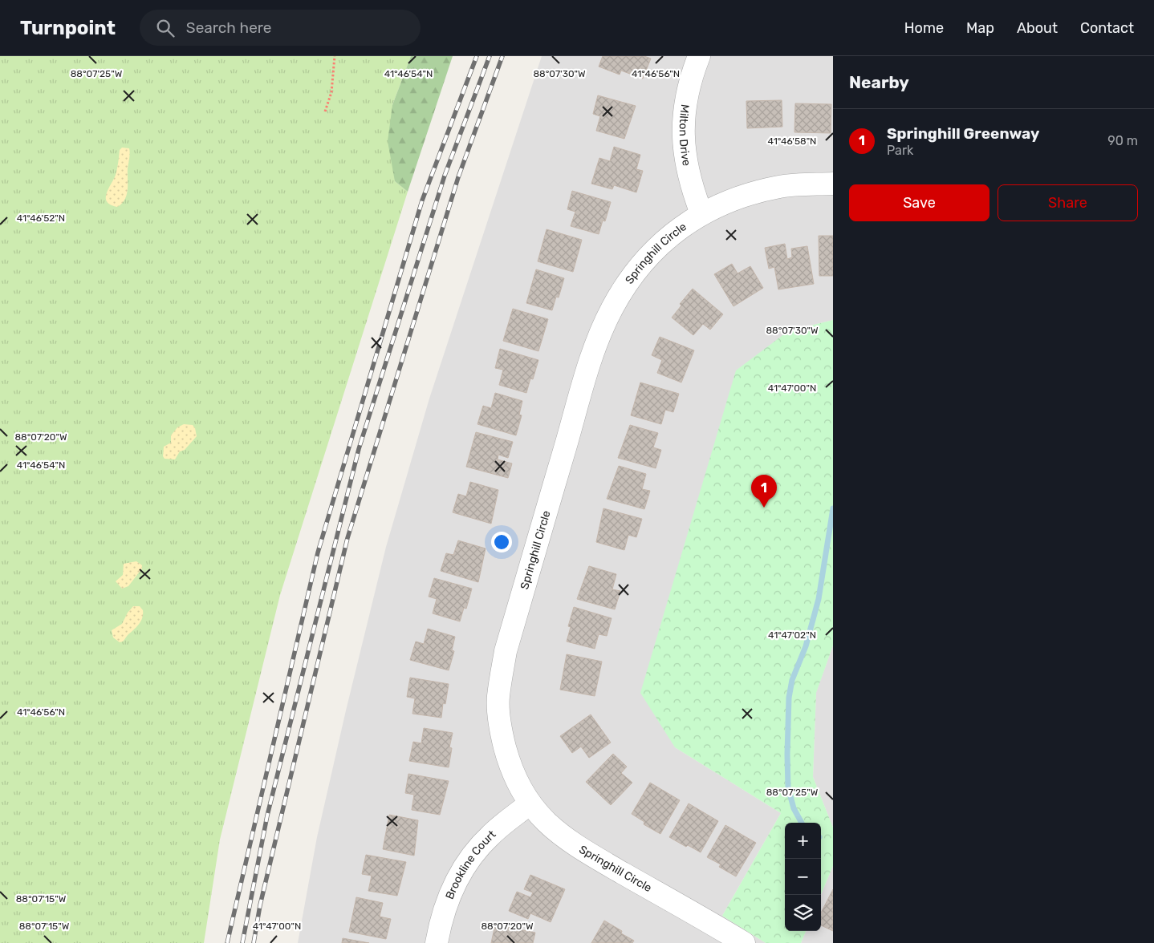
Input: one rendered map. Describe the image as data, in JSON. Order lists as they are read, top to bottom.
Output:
{
  "streets": {
    "street": ["Milton Drive", "Springhill Circle", "Brookline Court"]
  },
  "crossings": [
    ["Milton Drive", "Springhill Circle"],
    ["Springhill Circle", "Brookline Court"]
  ],
  "page": {
    "header": "Turnpoint",
    "search": "Search here",
    "nav": [
      "Home",
      "Map",
      "About",
      "Contact"
    ],
    "heading": "Nearby",
    "list": [
      {
        "mark": "1",
        "name": "Springhill Greenway",
        "note": "Park",
        "value": "90 m"
      }
    ],
    "buttons": ["Save", "Share"],
    "pins": "1",
    "map_buttons": ["+", "−"]
  },
  "coordinates": [
    "88°07'25\"W",
    "41°46'54\"N",
    "88°07'30\"W",
    "41°46'56\"N",
    "41°46'58\"N",
    "41°46'52\"N",
    "41°47'00\"N",
    "88°07'20\"W",
    "41°47'02\"N",
    "88°07'15\"W"
  ]
}
